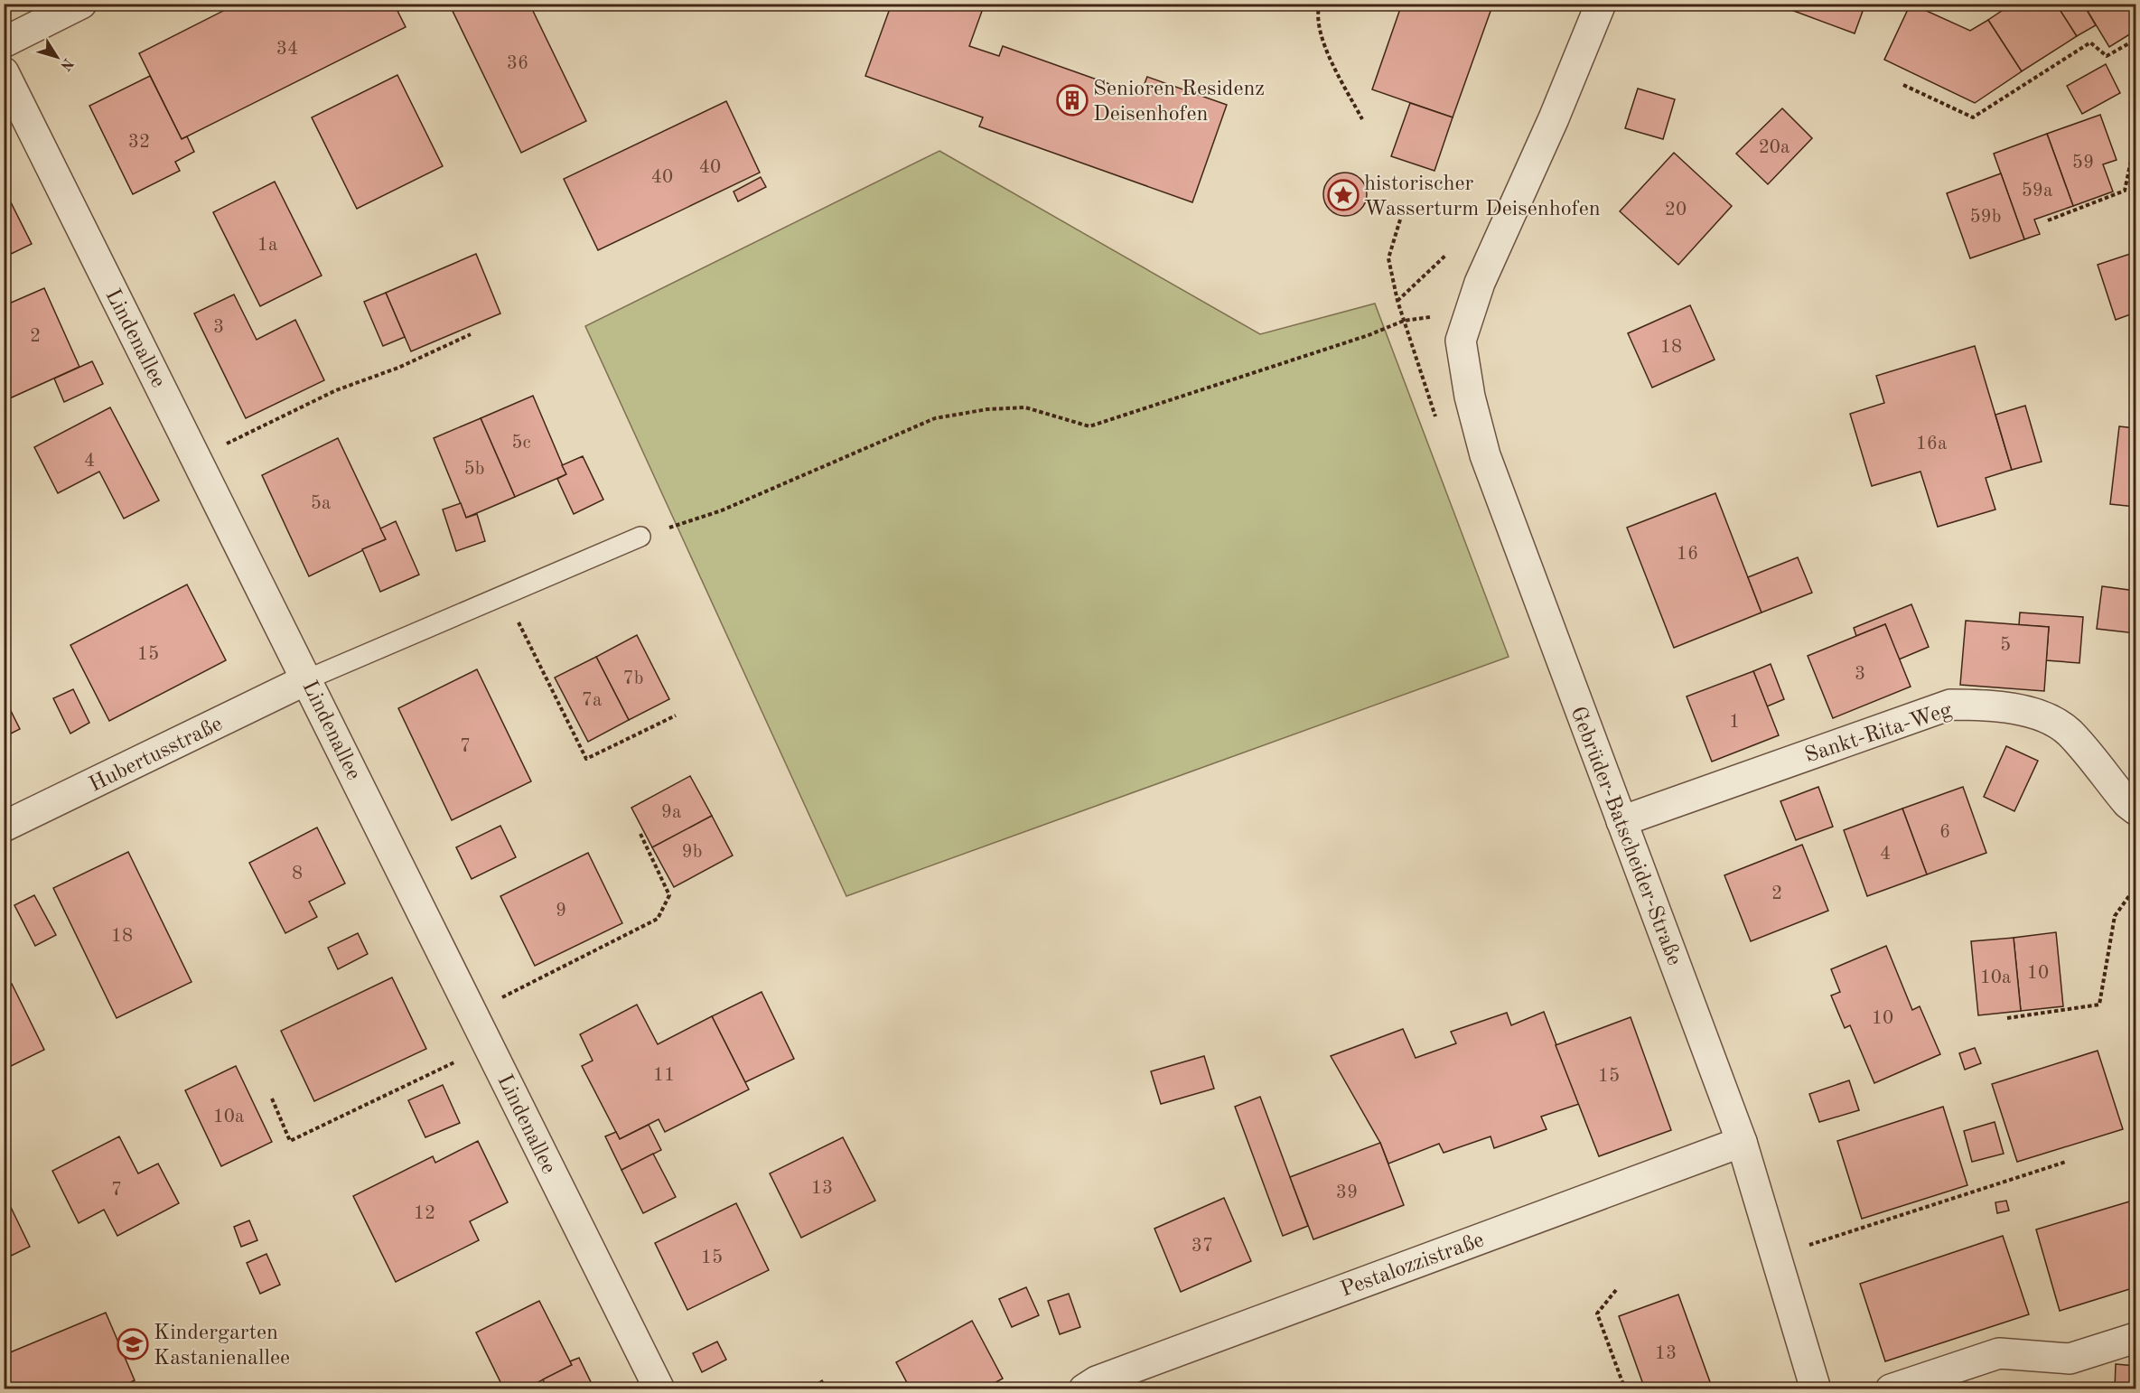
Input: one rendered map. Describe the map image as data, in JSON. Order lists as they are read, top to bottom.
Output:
{
  "streets": {
    "street": [
      "Lindenallee",
      "Sankt-Rita-Weg",
      "Hubertusstraße",
      "Gebrüder-Batscheider-Straße",
      "Pestalozzistraße"
    ]
  },
  "crossings": [
    ["Lindenallee", "Hubertusstraße"],
    ["Sankt-Rita-Weg", "Gebrüder-Batscheider-Straße"],
    ["Gebrüder-Batscheider-Straße", "Pestalozzistraße"]
  ],
  "places": {
    "building": ["Senioren Residenz Deisenhofen"],
    "place": ["historischer Wasserturm Deisenhofen"],
    "school or university": ["Kindergarten Kastanienallee"]
  },
  "house_numbers": [
    "34",
    "36",
    "32",
    "20a",
    "59",
    "40",
    "40",
    "59a",
    "20",
    "59b",
    "1a",
    "3",
    "2",
    "18",
    "5c",
    "16a",
    "4",
    "5b",
    "5a",
    "16",
    "5",
    "15",
    "3",
    "7b",
    "7a",
    "1",
    "7",
    "9a",
    "6",
    "9b",
    "4",
    "8",
    "2",
    "9",
    "18",
    "10",
    "10a",
    "10",
    "11",
    "15",
    "10a",
    "13",
    "7",
    "39",
    "12",
    "37",
    "15",
    "13"
  ],
  "north": "bottom right"
}
